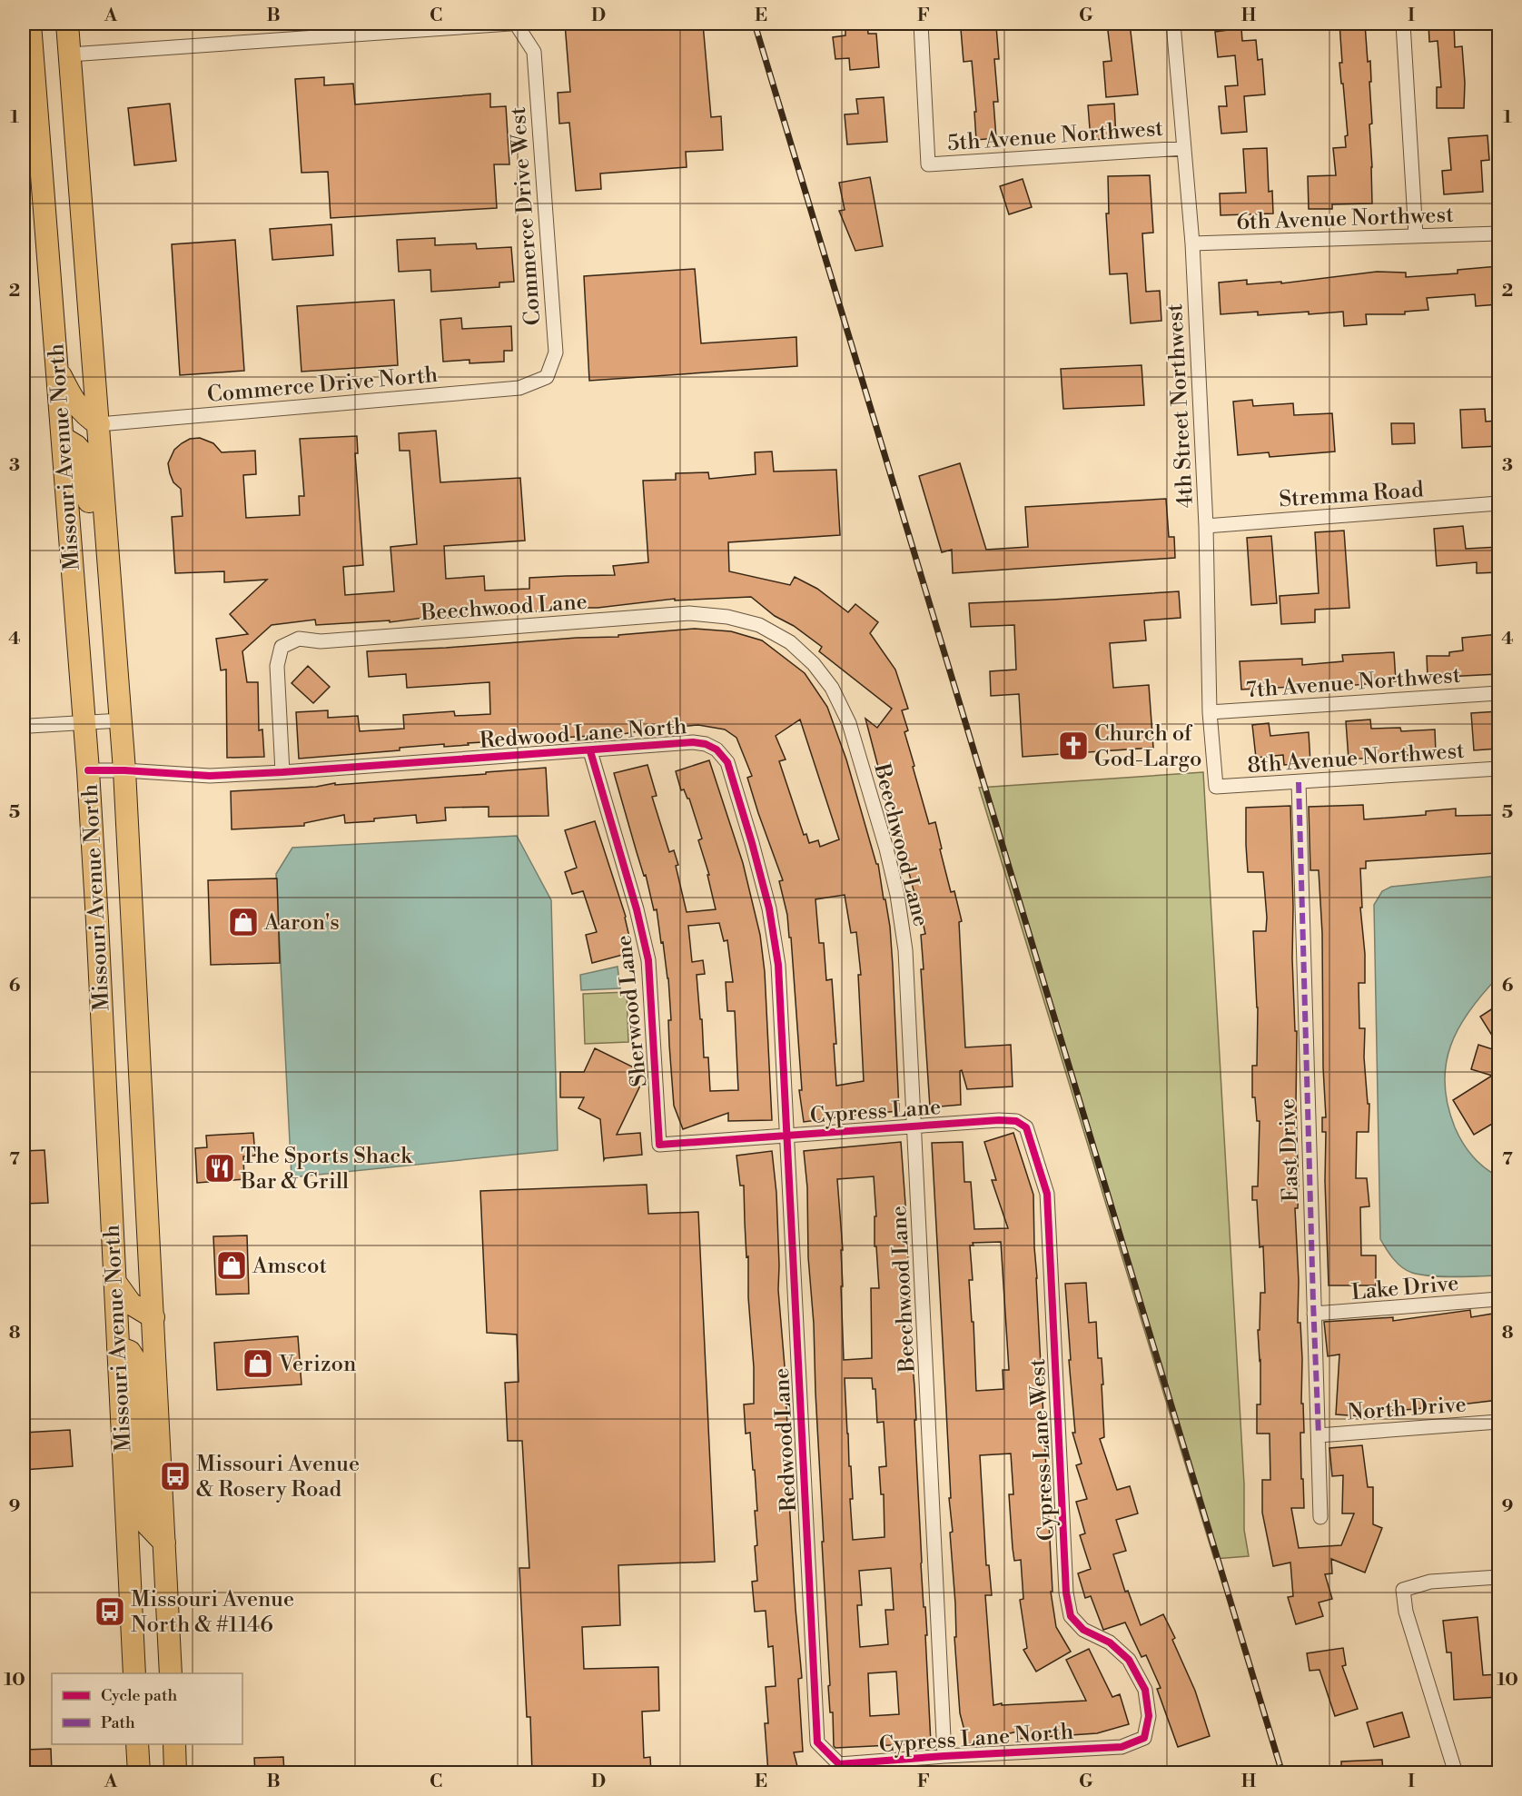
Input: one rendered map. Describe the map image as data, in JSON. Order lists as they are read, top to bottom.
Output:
{
  "streets": {
    "main road": ["Missouri Avenue North"],
    "street": [
      "5th Avenue Northwest",
      "Commerce Drive West",
      "6th Avenue Northwest",
      "Commerce Drive North",
      "4th Street Northwest",
      "Stremma Road",
      "Beechwood Lane",
      "7th Avenue Northwest",
      "Redwood Lane North",
      "8th Avenue Northwest",
      "Sherwood Lane",
      "Cypress Lane",
      "East Drive",
      "Lake Drive",
      "North Drive",
      "Redwood Lane",
      "Cypress Lane West",
      "Cypress Lane North"
    ]
  },
  "crossings": [
    ["5th Avenue Northwest", "4th Street Northwest"],
    ["Commerce Drive West", "Commerce Drive North"],
    ["6th Avenue Northwest", "4th Street Northwest"],
    ["Commerce Drive North", "Missouri Avenue North"],
    ["4th Street Northwest", "Stremma Road"],
    ["4th Street Northwest", "7th Avenue Northwest"],
    ["4th Street Northwest", "8th Avenue Northwest"],
    ["Missouri Avenue North", "Redwood Lane North"],
    ["Beechwood Lane", "Redwood Lane North"],
    ["Beechwood Lane", "Cypress Lane"],
    ["Beechwood Lane", "Cypress Lane North"],
    ["Redwood Lane North", "Sherwood Lane"],
    ["Redwood Lane North", "Cypress Lane"],
    ["Redwood Lane North", "Redwood Lane"],
    ["8th Avenue Northwest", "East Drive"],
    ["Sherwood Lane", "Cypress Lane"],
    ["Cypress Lane", "Redwood Lane"],
    ["Cypress Lane", "Cypress Lane West"],
    ["East Drive", "Lake Drive"],
    ["East Drive", "North Drive"],
    ["Redwood Lane", "Cypress Lane North"],
    ["Cypress Lane West", "Cypress Lane North"]
  ],
  "places": {
    "church": ["Church of God-Largo"],
    "shop": ["Aaron's", "Amscot", "Verizon"],
    "restaurant": ["The Sports Shack Bar & Grill"],
    "bus stop": ["Missouri Avenue & Rosery Road", "Missouri Avenue North & #1146"]
  },
  "legend": ["Cycle path", "Path"],
  "grid": {
    "columns": [
      "A",
      "B",
      "C",
      "D",
      "E",
      "F",
      "G",
      "H",
      "I"
    ],
    "rows": [
      "1",
      "2",
      "3",
      "4",
      "5",
      "6",
      "7",
      "8",
      "9",
      "10"
    ]
  }
}
